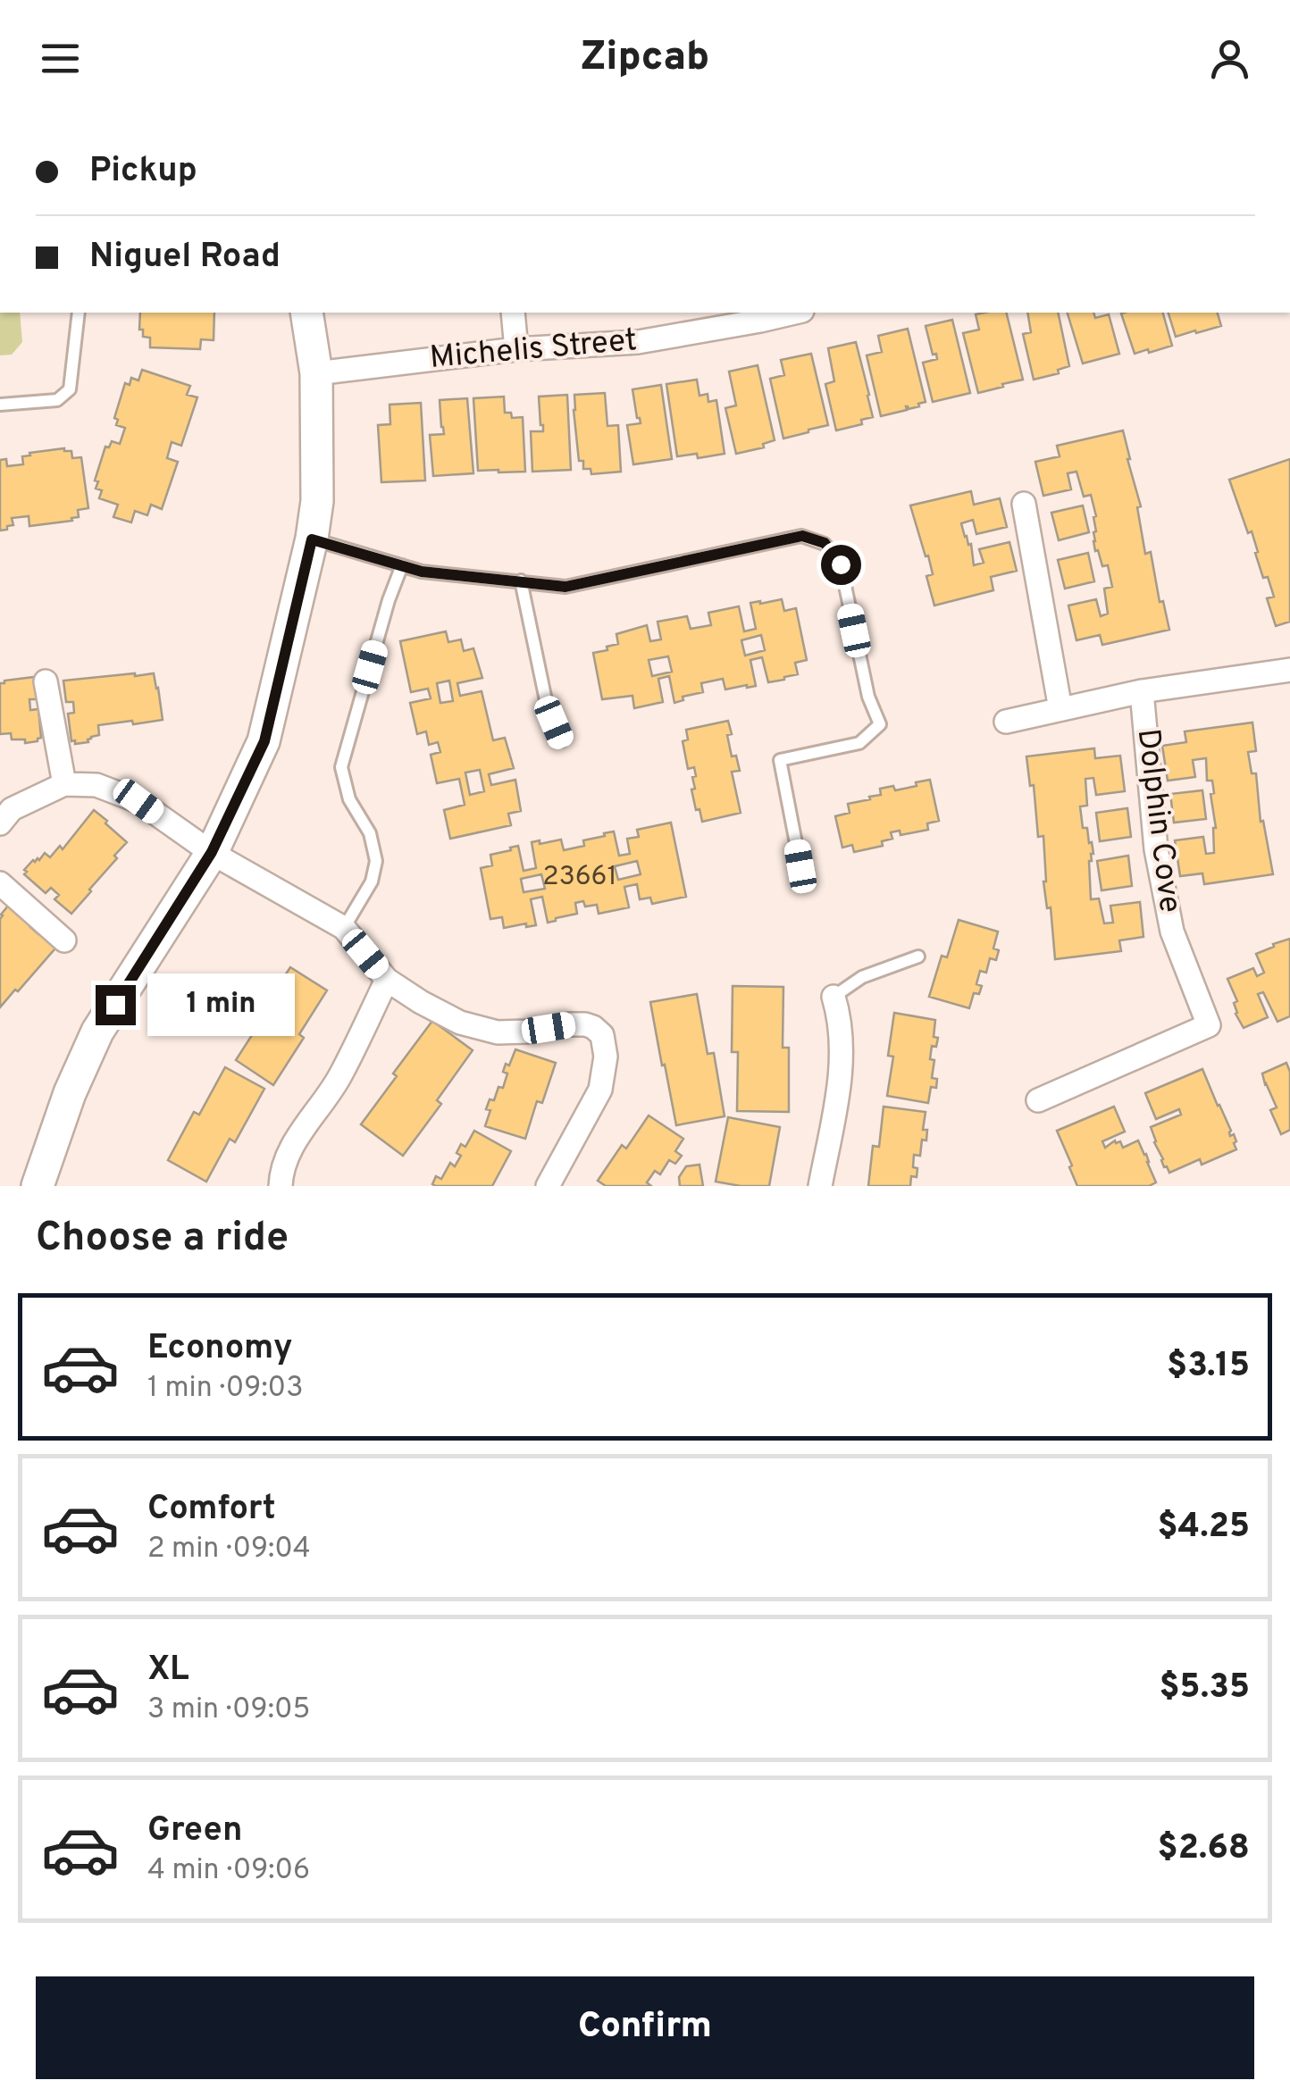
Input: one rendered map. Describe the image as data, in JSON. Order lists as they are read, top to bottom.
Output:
{
  "streets": {
    "street": ["Michelis Street", "Dolphin Cove"]
  },
  "house_numbers": ["23661"],
  "page": {
    "header": "Zipcab",
    "banner": ["Pickup", "Niguel Road"],
    "bubble": "1 min",
    "heading": "Choose a ride",
    "list": [
      {
        "name": "Economy",
        "note": "1 min · 09:03",
        "value": "$3.15"
      },
      {
        "name": "Comfort",
        "note": "2 min · 09:04",
        "value": "$4.25"
      },
      {
        "name": "XL",
        "note": "3 min · 09:05",
        "value": "$5.35"
      },
      {
        "name": "Green",
        "note": "4 min · 09:06",
        "value": "$2.68"
      }
    ],
    "buttons": "Confirm"
  }
}
